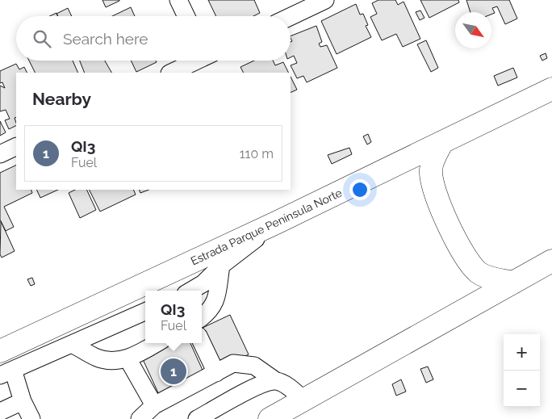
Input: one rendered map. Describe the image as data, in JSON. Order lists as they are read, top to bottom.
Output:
{
  "streets": {
    "main road": ["Estrada Parque Península Norte"]
  },
  "north": "bottom right",
  "page": {
    "search": "Search here",
    "heading": "Nearby",
    "list": [
      {
        "mark": "1",
        "name": "QI3",
        "note": "Fuel",
        "value": "110 m"
      }
    ],
    "popup": ["QI3", "Fuel"],
    "map_buttons": ["+", "−"],
    "pins": "1"
  }
}
